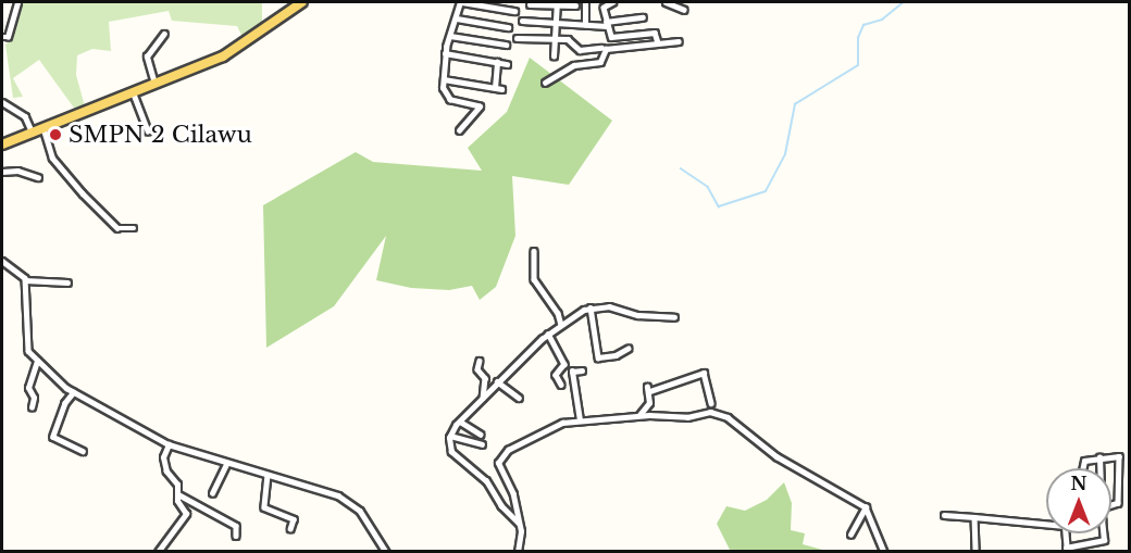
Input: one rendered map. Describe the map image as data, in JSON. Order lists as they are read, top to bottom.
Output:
{
  "places": ["SMPN 2 Cilawu"],
  "north": "top"
}
